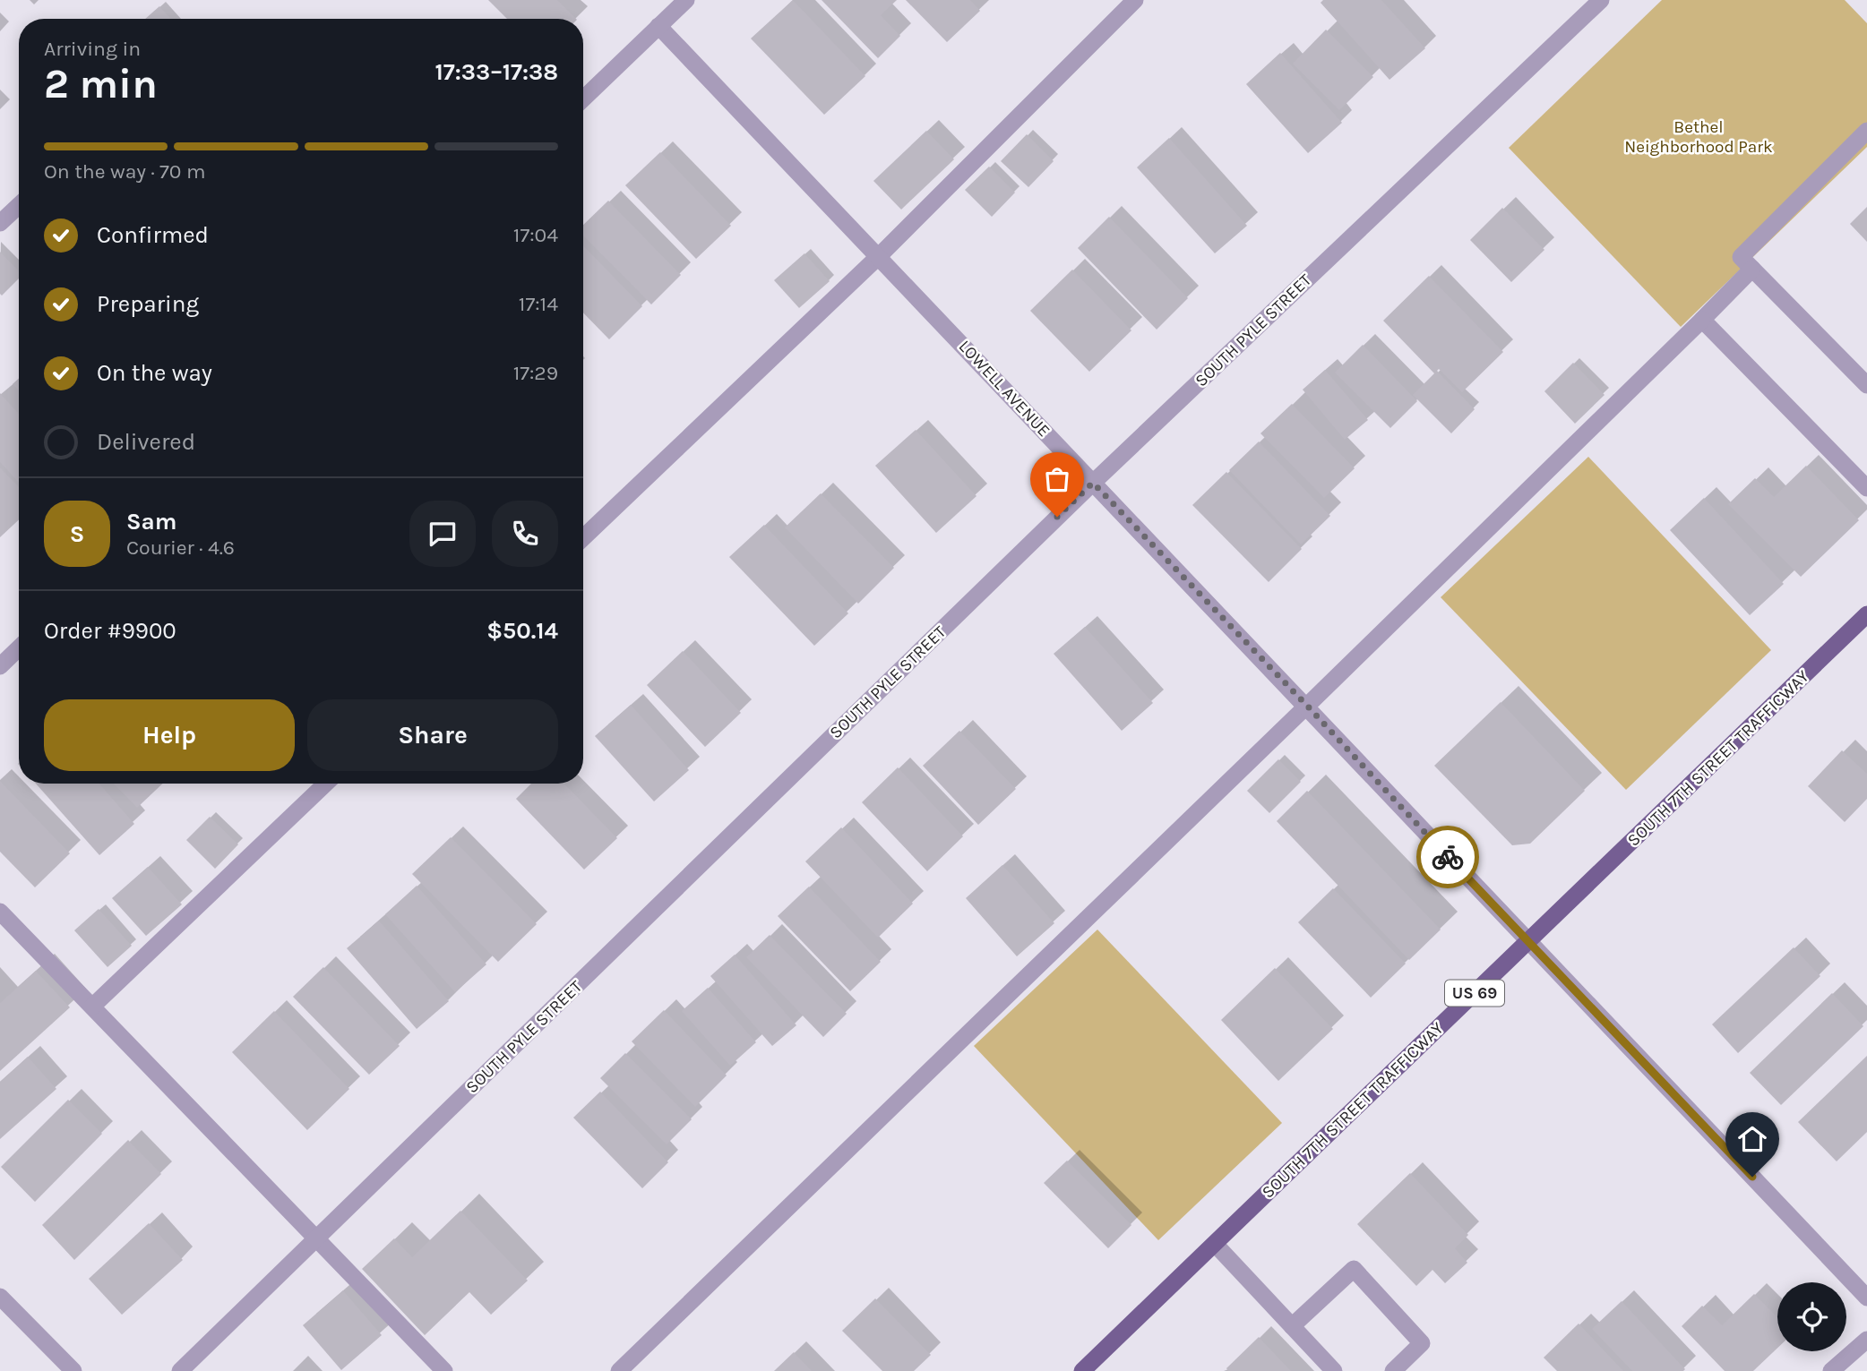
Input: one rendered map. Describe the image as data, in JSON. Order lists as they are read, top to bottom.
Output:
{
  "streets": {
    "main road": ["SOUTH 7TH STREET TRAFFICWAY", "US 69"],
    "street": ["SOUTH PYLE STREET", "LOWELL AVENUE"]
  },
  "crossings": [
    ["SOUTH PYLE STREET", "LOWELL AVENUE"],
    ["LOWELL AVENUE", "SOUTH 7TH STREET TRAFFICWAY"]
  ],
  "parks": ["Bethel Neighborhood Park"],
  "page": {
    "heading": ["2 min", "Arriving in", "17:33–17:38"],
    "panel": [
      "Sam",
      "Courier · 4.6",
      "Order #9900",
      "$50.14"
    ],
    "bar": "On the way · 70 m",
    "list": [
      ["Confirmed", "17:04"],
      ["Preparing", "17:14"],
      ["On the way", "17:29"],
      "Delivered"
    ],
    "round": "S",
    "buttons": ["Help", "Share"]
  }
}
